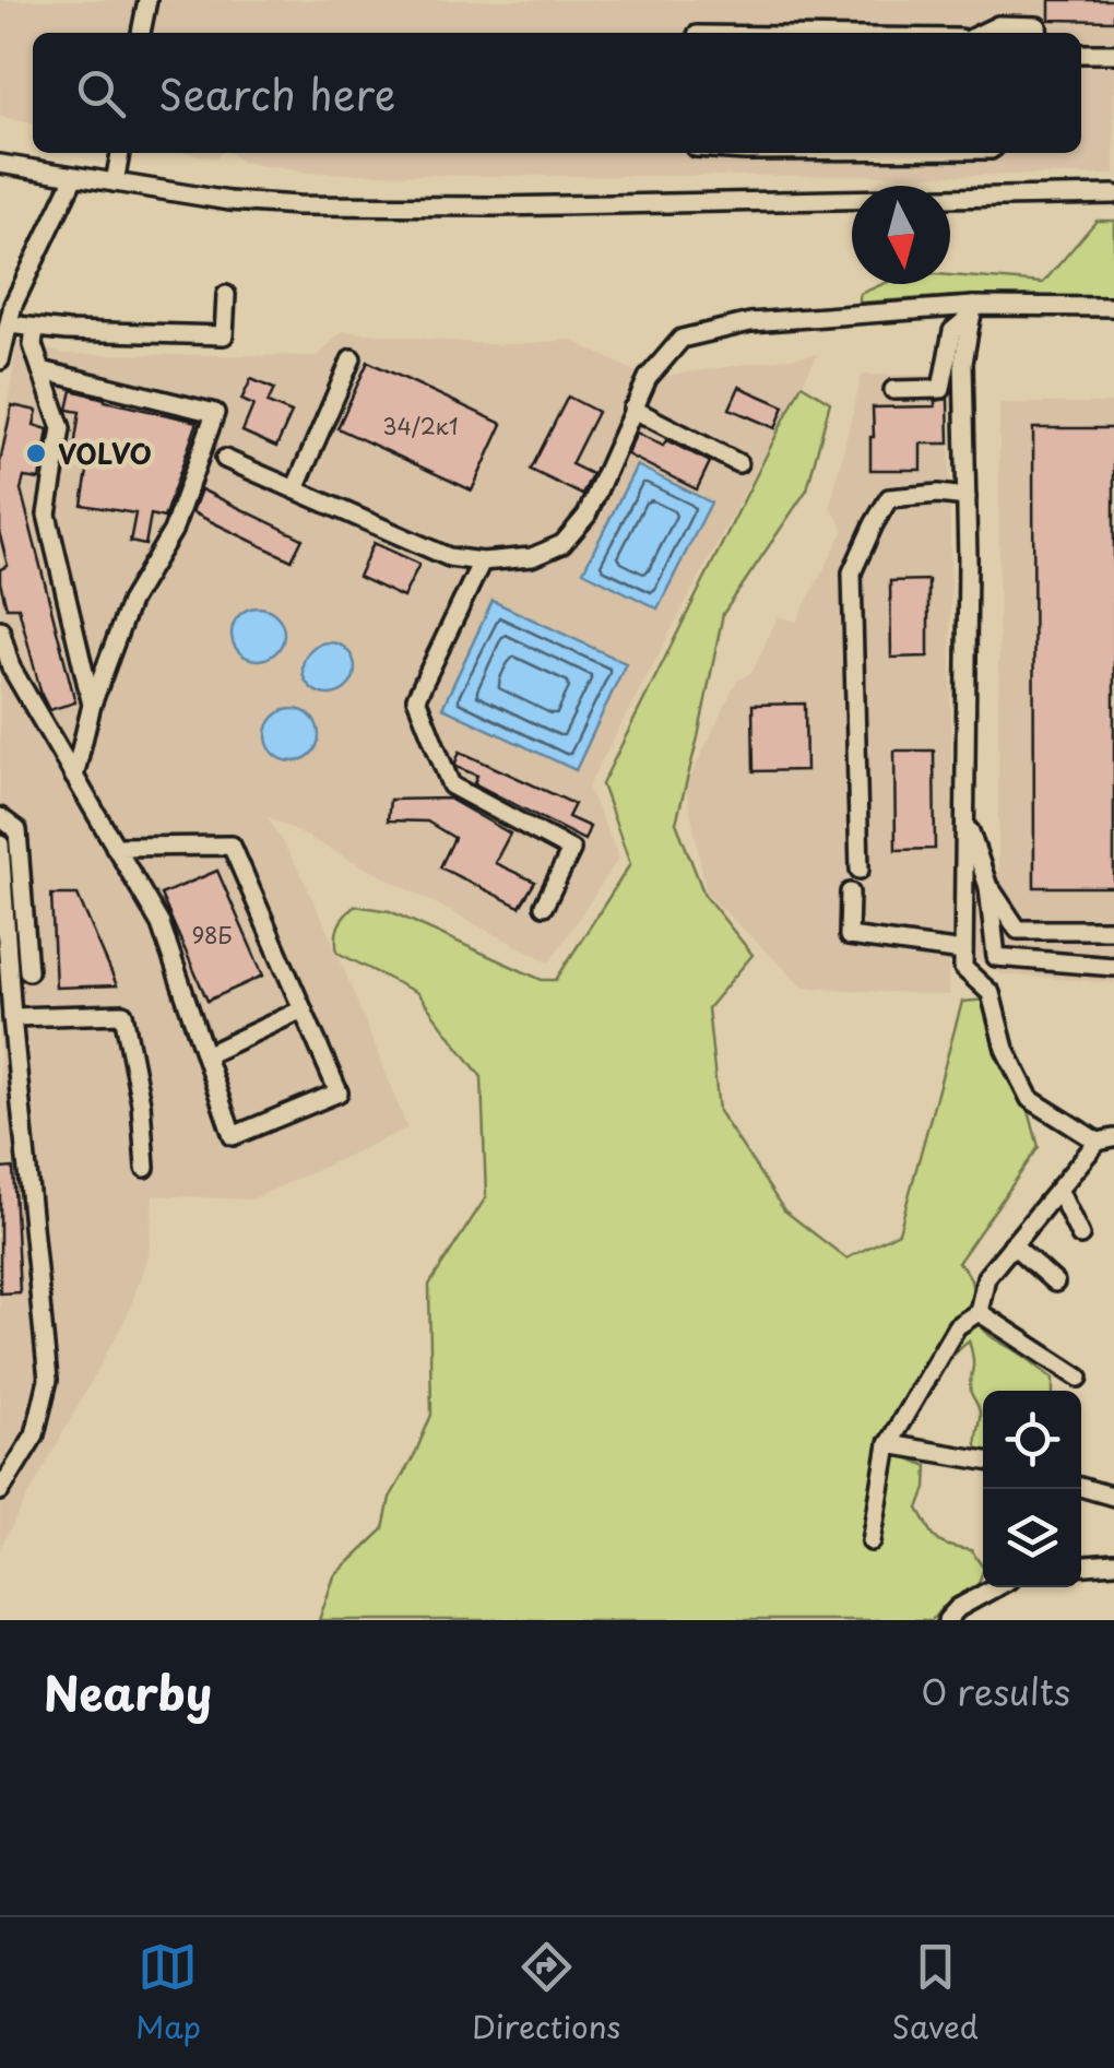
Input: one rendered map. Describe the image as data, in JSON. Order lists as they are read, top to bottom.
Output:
{
  "places": ["VOLVO"],
  "house_numbers": ["34/2к1", "98Б"],
  "north": "bottom",
  "page": {
    "search": "Search here",
    "heading": ["Nearby", "0 results"],
    "nav": ["Map", "Directions", "Saved"]
  }
}
